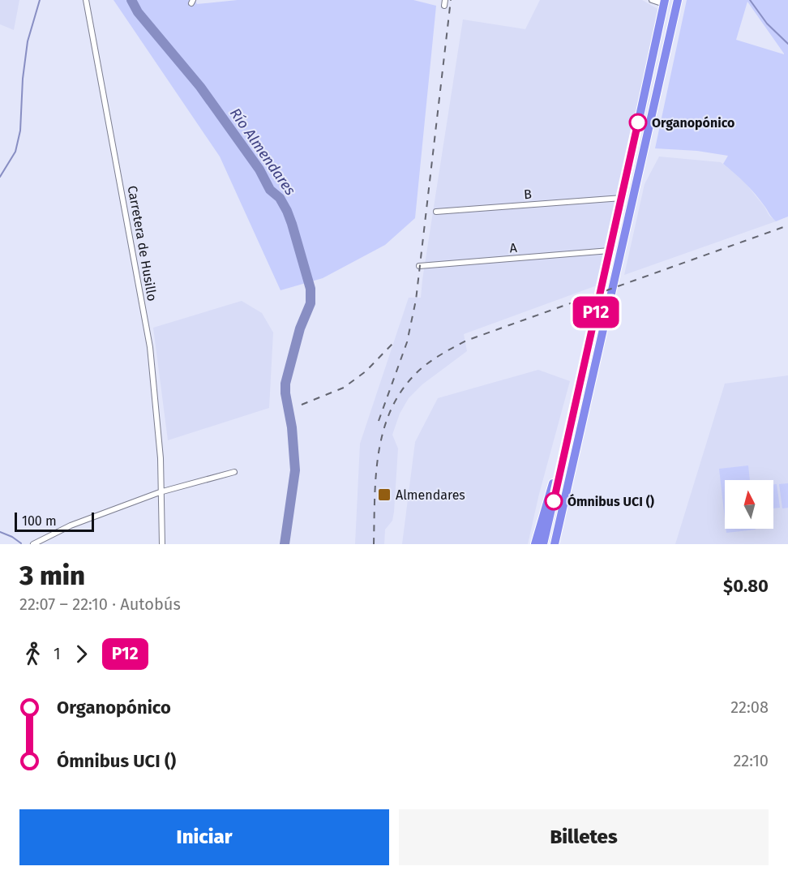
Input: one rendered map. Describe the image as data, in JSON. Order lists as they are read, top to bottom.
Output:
{
  "streets": {
    "street": ["B", "Carretera de Husillo", "A"]
  },
  "water": ["Río Almendares"],
  "places": {
    "other": ["Organopónico", "Ómnibus UCI ()"],
    "transit": ["Almendares"]
  },
  "lines": ["bus line P12"],
  "scale_bar": "100 m",
  "north": "top",
  "page": {
    "on_map": "P12",
    "scale": "100 m",
    "heading": ["3 min", "22:07 – 22:10 · Autobús", "$0.80"],
    "legs": ["1", "P12"],
    "list": [
      {
        "name": "Organopónico",
        "value": "22:08"
      },
      {
        "name": "Ómnibus UCI ()",
        "value": "22:10"
      }
    ],
    "buttons": ["Iniciar", "Billetes"]
  }
}
